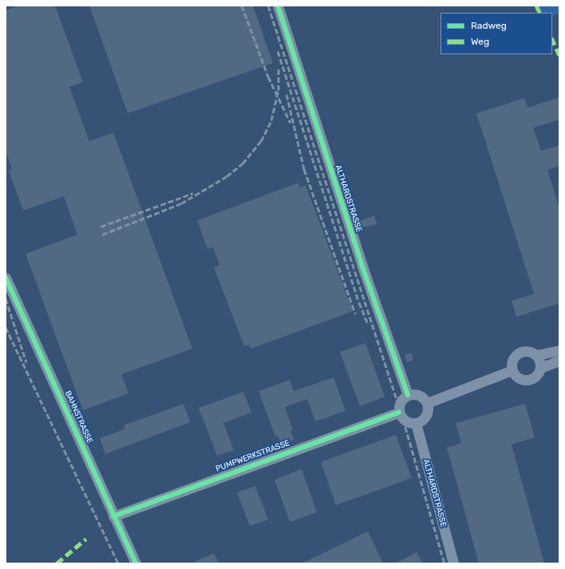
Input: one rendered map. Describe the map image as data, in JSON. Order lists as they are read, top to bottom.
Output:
{
  "streets": {
    "street": ["ALTHARDSTRASSE", "BAHNSTRASSE", "PUMPWERKSTRASSE"]
  },
  "crossings": [
    ["ALTHARDSTRASSE", "PUMPWERKSTRASSE"],
    ["BAHNSTRASSE", "PUMPWERKSTRASSE"]
  ],
  "legend": ["Radweg", "Weg"]
}
